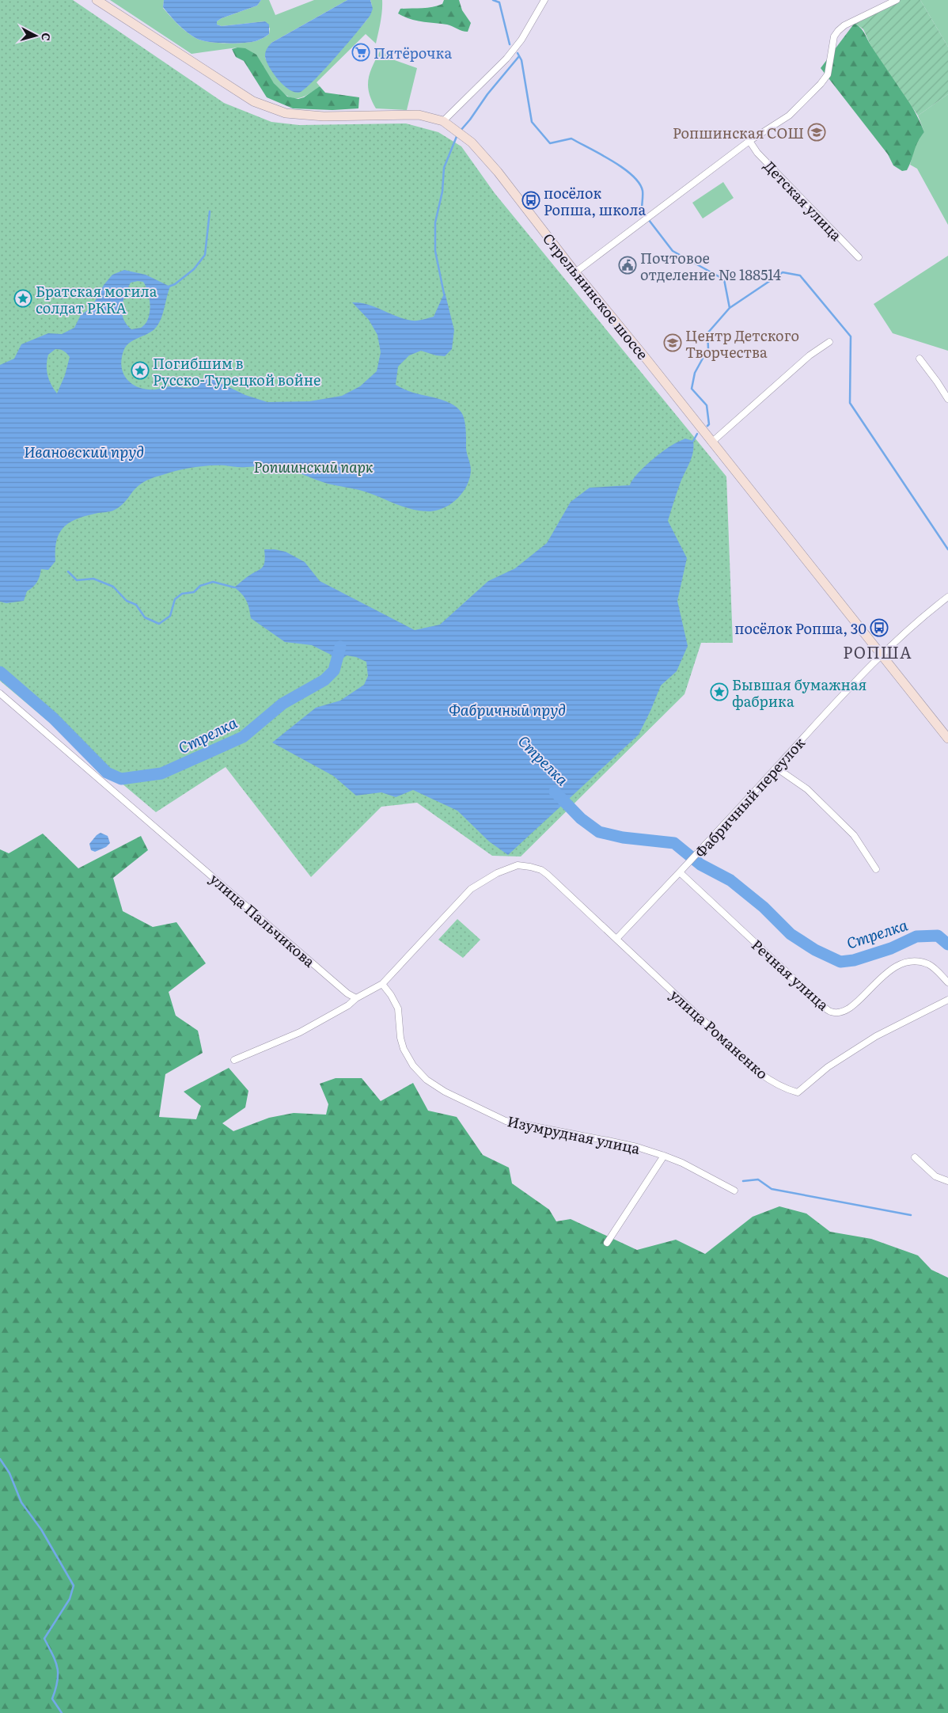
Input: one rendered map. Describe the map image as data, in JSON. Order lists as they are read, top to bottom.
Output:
{
  "streets": {
    "main road": ["Стрельнинское шоссе"],
    "street": [
      "Детская улица",
      "Фабричный переулок",
      "улица Пальчикова",
      "Речная улица",
      "улица Романенко",
      "Изумрудная улица"
    ]
  },
  "crossings": [
    ["Стрельнинское шоссе", "Фабричный переулок"],
    ["Фабричный переулок", "Речная улица"],
    ["Фабричный переулок", "улица Романенко"],
    ["улица Романенко", "Изумрудная улица"]
  ],
  "districts": ["РОПША"],
  "water": ["Ивановский пруд", "Фабричный пруд", "Стрелка"],
  "parks": ["Ропшинский парк"],
  "places": {
    "supermarket": ["Пятёрочка"],
    "school or university": ["Ропшинская СОШ", "Центр Детского Творчества"],
    "bus stop": ["посёлок Ропша, школа", "посёлок Ропша, 30"],
    "public building": ["Почтовое отделение № 188514"],
    "place": ["Братская могила солдат РККА", "Погибшим в Русско-Турецкой войне", "Бывшая бумажная фабрика"]
  },
  "north": "right"
}
